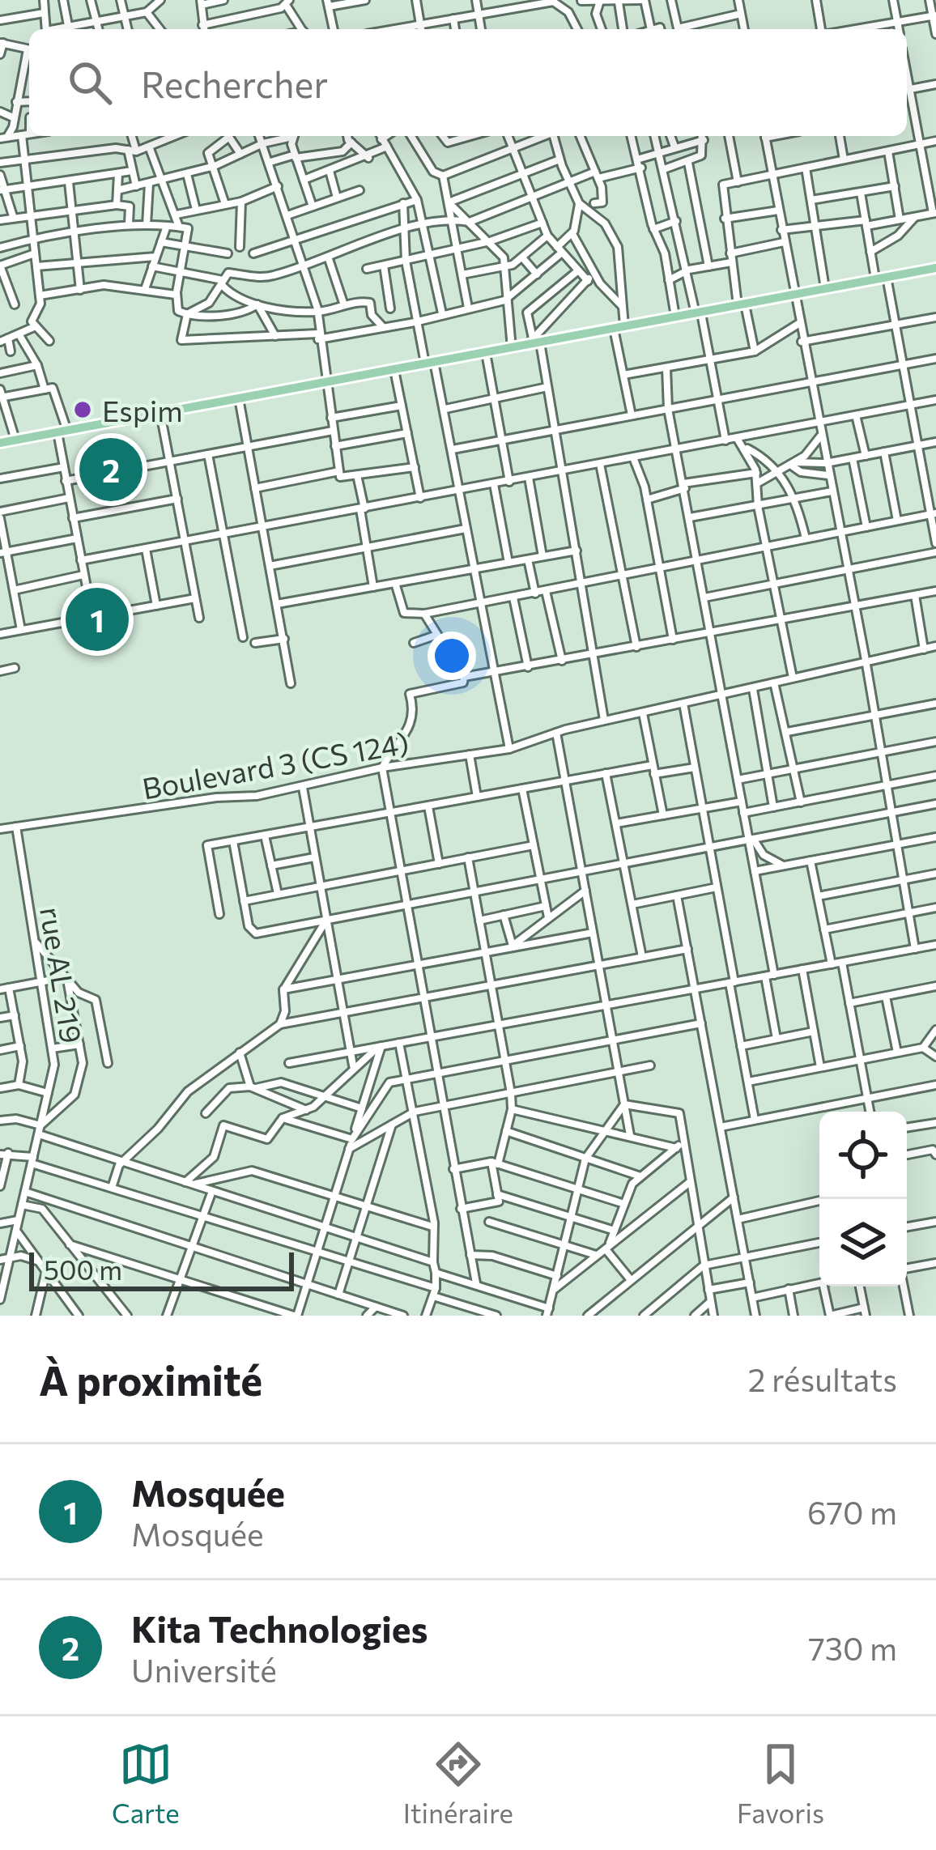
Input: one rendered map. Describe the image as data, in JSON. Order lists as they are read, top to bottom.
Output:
{
  "streets": {
    "street": ["Boulevard 3 (CS 124)", "rue AL 219"]
  },
  "crossings": [
    ["Boulevard 3 (CS 124)", "rue AL 219"]
  ],
  "places": ["Espim"],
  "scale_bar": "500 m",
  "page": {
    "search": "Rechercher",
    "pins": ["2", "1"],
    "scale": "500 m",
    "heading": ["À proximité", "2 résultats"],
    "list": [
      {
        "mark": "1",
        "name": "Mosquée",
        "note": "Mosquée",
        "value": "670 m"
      },
      {
        "mark": "2",
        "name": "Kita Technologies",
        "note": "Université",
        "value": "730 m"
      }
    ],
    "nav": ["Carte", "Itinéraire", "Favoris"]
  }
}
